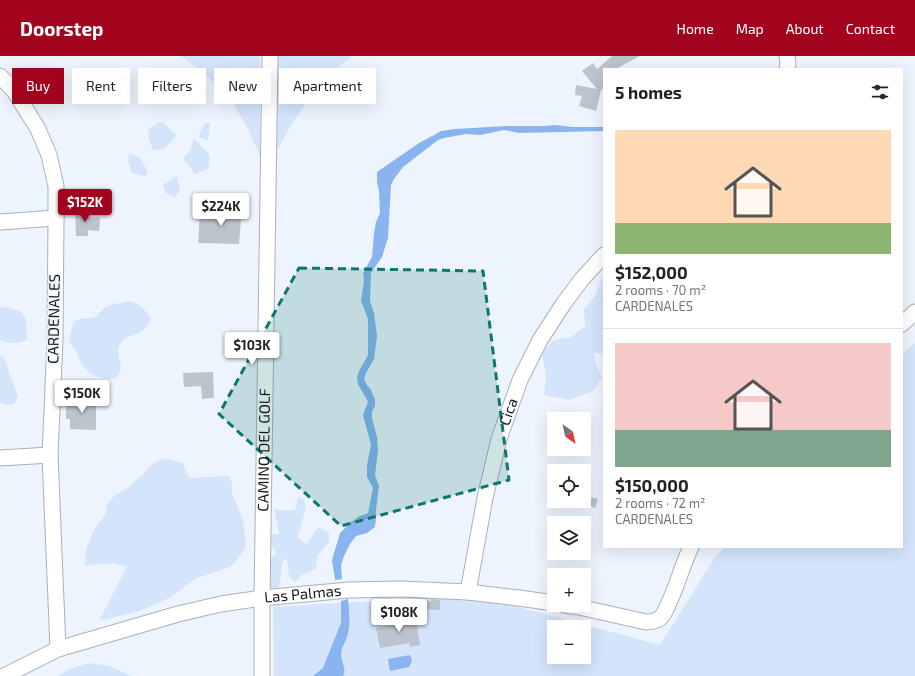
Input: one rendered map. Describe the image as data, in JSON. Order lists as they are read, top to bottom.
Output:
{
  "streets": {
    "street": [
      "CARDENALES",
      "Cica",
      "CAMINO DEL GOLF",
      "Las Palmas"
    ]
  },
  "crossings": [
    ["CARDENALES", "Las Palmas"],
    ["Cica", "Las Palmas"],
    ["CAMINO DEL GOLF", "Las Palmas"]
  ],
  "north": "bottom right",
  "page": {
    "header": "Doorstep",
    "nav": [
      "Home",
      "Map",
      "About",
      "Contact"
    ],
    "chip": [
      "Buy",
      "Rent",
      "Filters",
      "New",
      "Apartment"
    ],
    "heading": "5 homes",
    "list": [
      {
        "name": "$152,000",
        "note": "2 rooms · 70 m² · CARDENALES"
      },
      {
        "name": "$150,000",
        "note": "2 rooms · 72 m² · CARDENALES"
      }
    ],
    "price": [
      "$152K",
      "$224K",
      "$103K",
      "$150K",
      "$108K"
    ],
    "map_buttons": ["+", "−"]
  }
}
